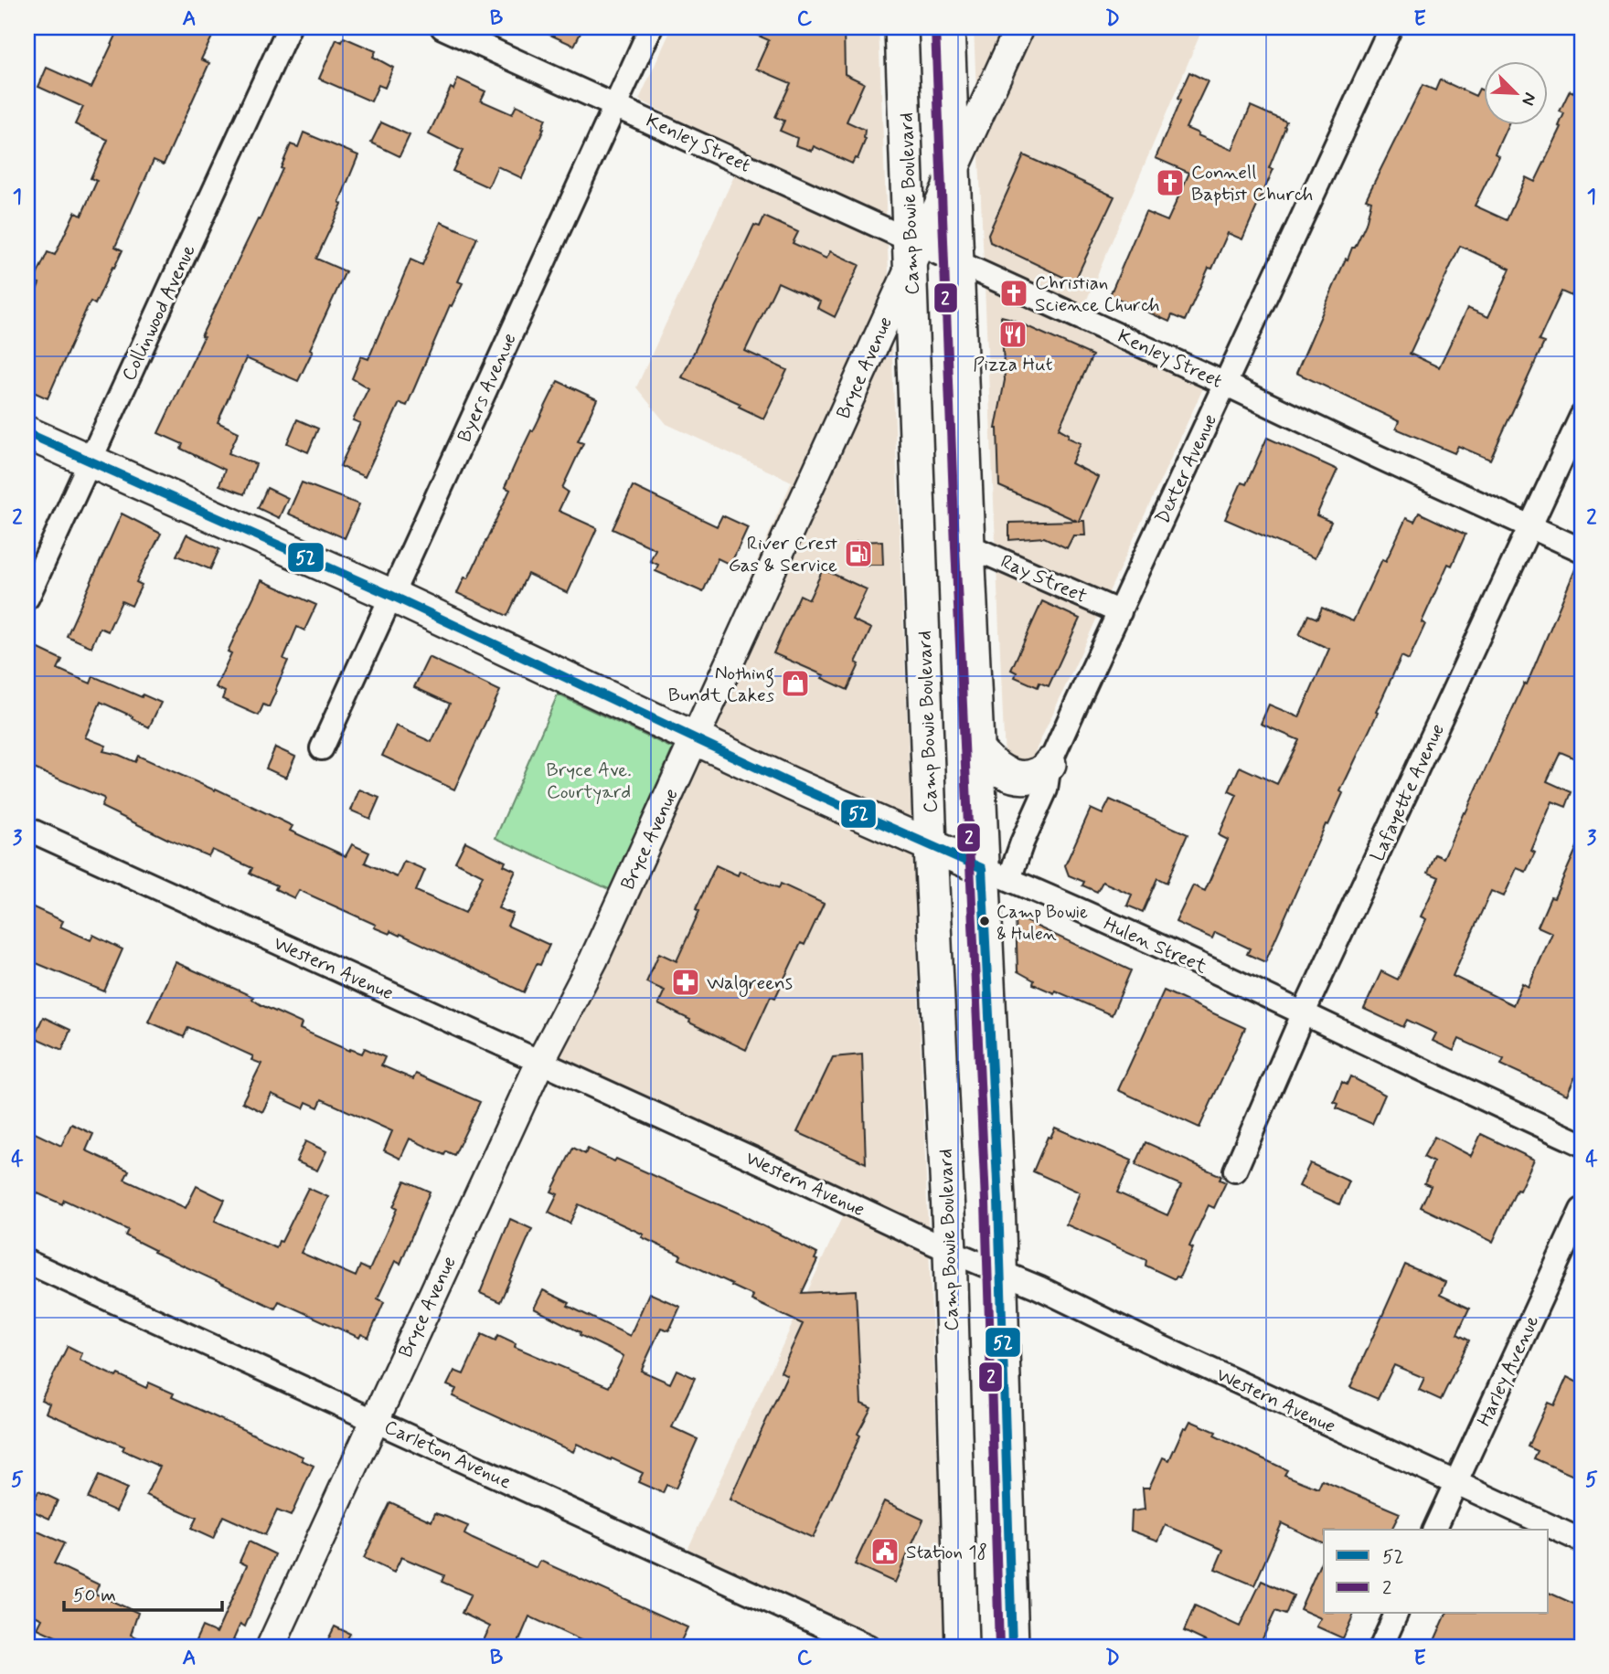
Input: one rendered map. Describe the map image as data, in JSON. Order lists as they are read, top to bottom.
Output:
{
  "streets": {
    "main road": ["Camp Bowie Boulevard", "Hulen Street"],
    "street": [
      "Kenley Street",
      "Collinwood Avenue",
      "Bryce Avenue",
      "Byers Avenue",
      "Dexter Avenue",
      "Ray Street",
      "Lafayette Avenue",
      "Western Avenue",
      "Harley Avenue",
      "Carleton Avenue"
    ]
  },
  "crossings": [
    ["Kenley Street", "Camp Bowie Boulevard"],
    ["Kenley Street", "Bryce Avenue"],
    ["Kenley Street", "Byers Avenue"],
    ["Kenley Street", "Dexter Avenue"],
    ["Kenley Street", "Lafayette Avenue"],
    ["Camp Bowie Boulevard", "Bryce Avenue"],
    ["Camp Bowie Boulevard", "Hulen Street"],
    ["Camp Bowie Boulevard", "Western Avenue"],
    ["Collinwood Avenue", "Hulen Street"],
    ["Bryce Avenue", "Hulen Street"],
    ["Bryce Avenue", "Western Avenue"],
    ["Bryce Avenue", "Carleton Avenue"],
    ["Byers Avenue", "Hulen Street"],
    ["Dexter Avenue", "Ray Street"],
    ["Dexter Avenue", "Hulen Street"],
    ["Lafayette Avenue", "Hulen Street"],
    ["Western Avenue", "Harley Avenue"]
  ],
  "parks": ["Bryce Ave. Courtyard"],
  "places": {
    "church": ["Connell Baptist Church", "Christian Science Church"],
    "restaurant": ["Pizza Hut"],
    "fuel station": ["River Crest Gas & Service"],
    "shop": ["Nothing Bundt Cakes"],
    "other": ["Camp Bowie & Hulen"],
    "pharmacy": ["Walgreens"],
    "public building": ["Station 18"]
  },
  "lines": ["transit line 2", "transit line 52"],
  "legend": ["52", "2"],
  "scale_bar": "50 m",
  "north": "bottom right",
  "grid": {
    "columns": [
      "A",
      "B",
      "C",
      "D",
      "E"
    ],
    "rows": [
      "1",
      "2",
      "3",
      "4",
      "5"
    ]
  }
}
